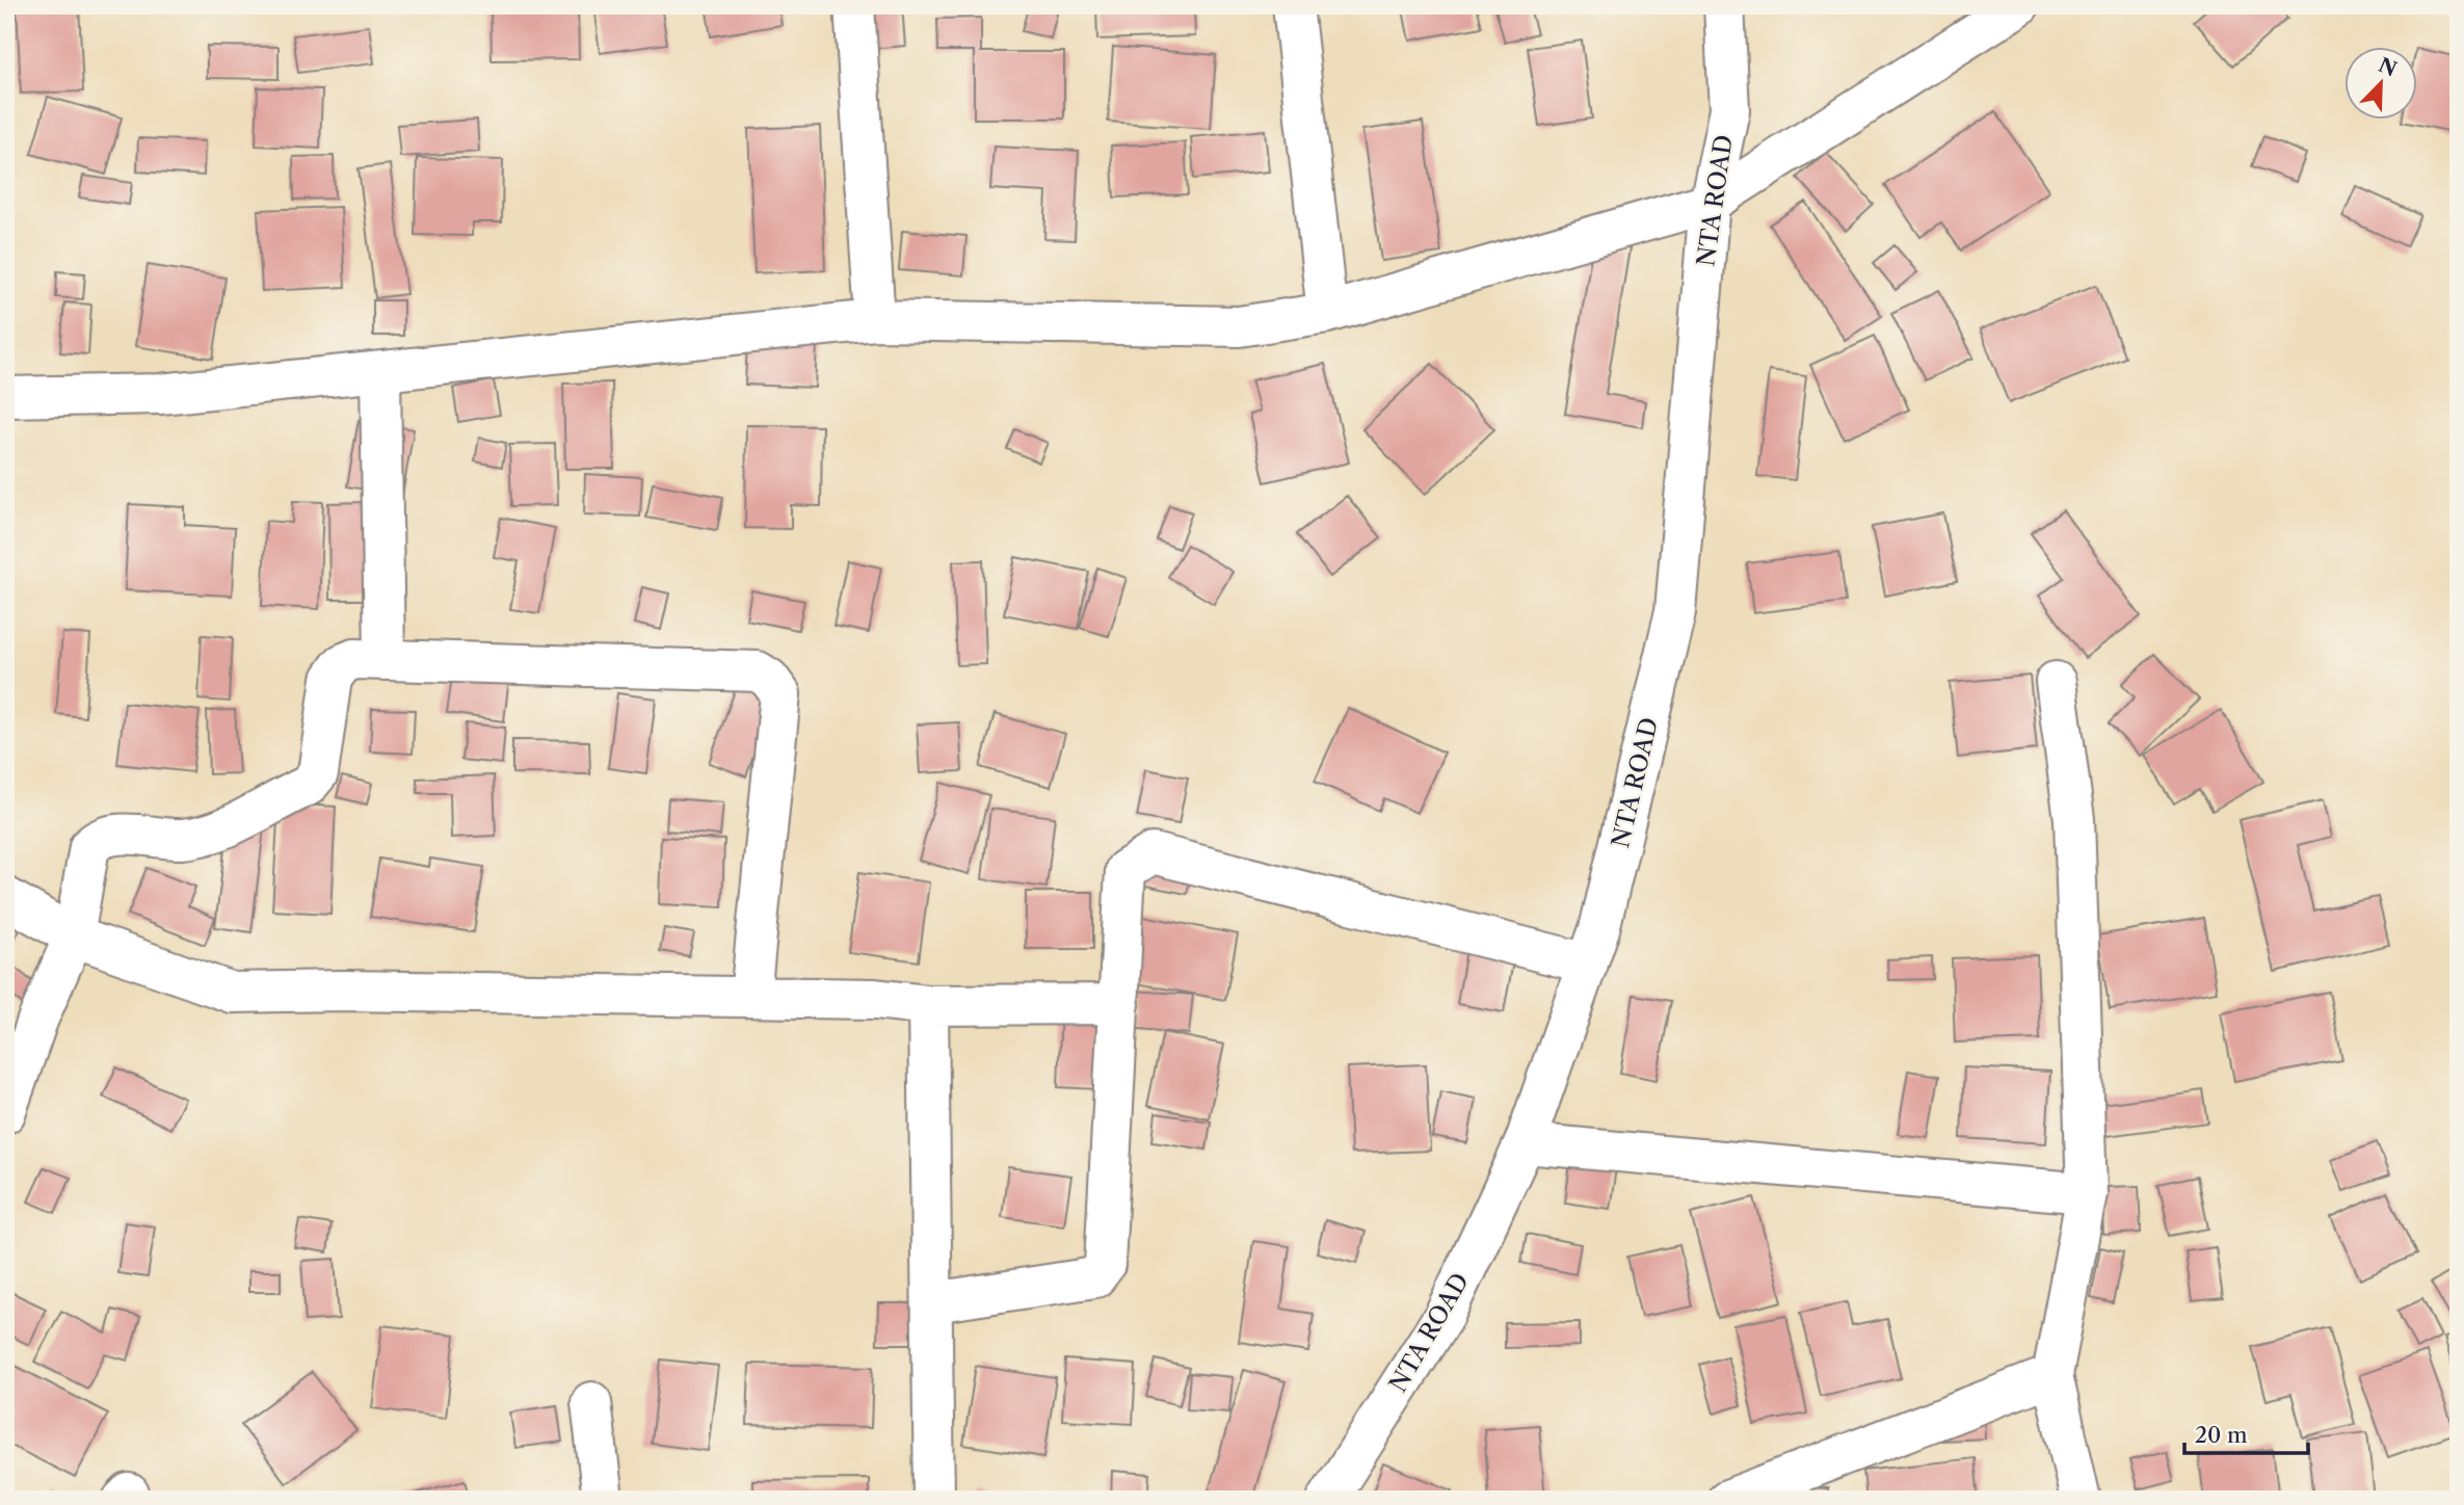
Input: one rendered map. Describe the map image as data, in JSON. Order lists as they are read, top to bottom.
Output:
{
  "streets": {
    "street": ["NTA ROAD"]
  },
  "scale_bar": "20 m",
  "north": "top right"
}
